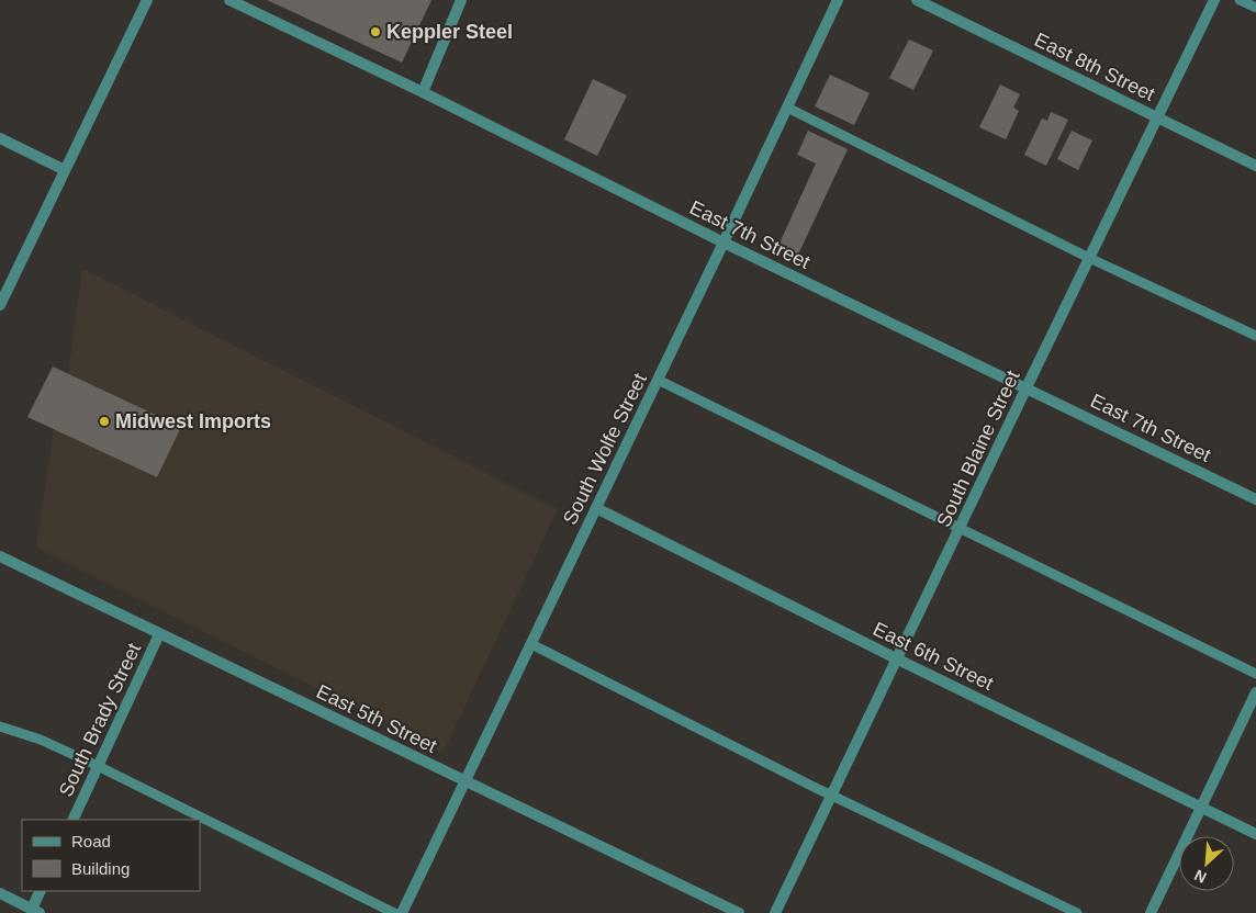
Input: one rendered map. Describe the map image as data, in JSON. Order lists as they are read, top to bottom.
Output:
{
  "streets": {
    "street": [
      "East 8th Street",
      "East 7th Street",
      "South Wolfe Street",
      "South Blaine Street",
      "East 6th Street",
      "East 5th Street",
      "South Brady Street"
    ]
  },
  "crossings": [
    ["East 8th Street", "South Blaine Street"],
    ["East 7th Street", "South Wolfe Street"],
    ["East 7th Street", "South Blaine Street"],
    ["South Wolfe Street", "East 6th Street"],
    ["South Wolfe Street", "East 5th Street"],
    ["South Blaine Street", "East 6th Street"],
    ["East 5th Street", "South Brady Street"]
  ],
  "places": ["Keppler Steel", "Midwest Imports"],
  "legend": ["Road", "Building"],
  "north": "bottom left"
}
